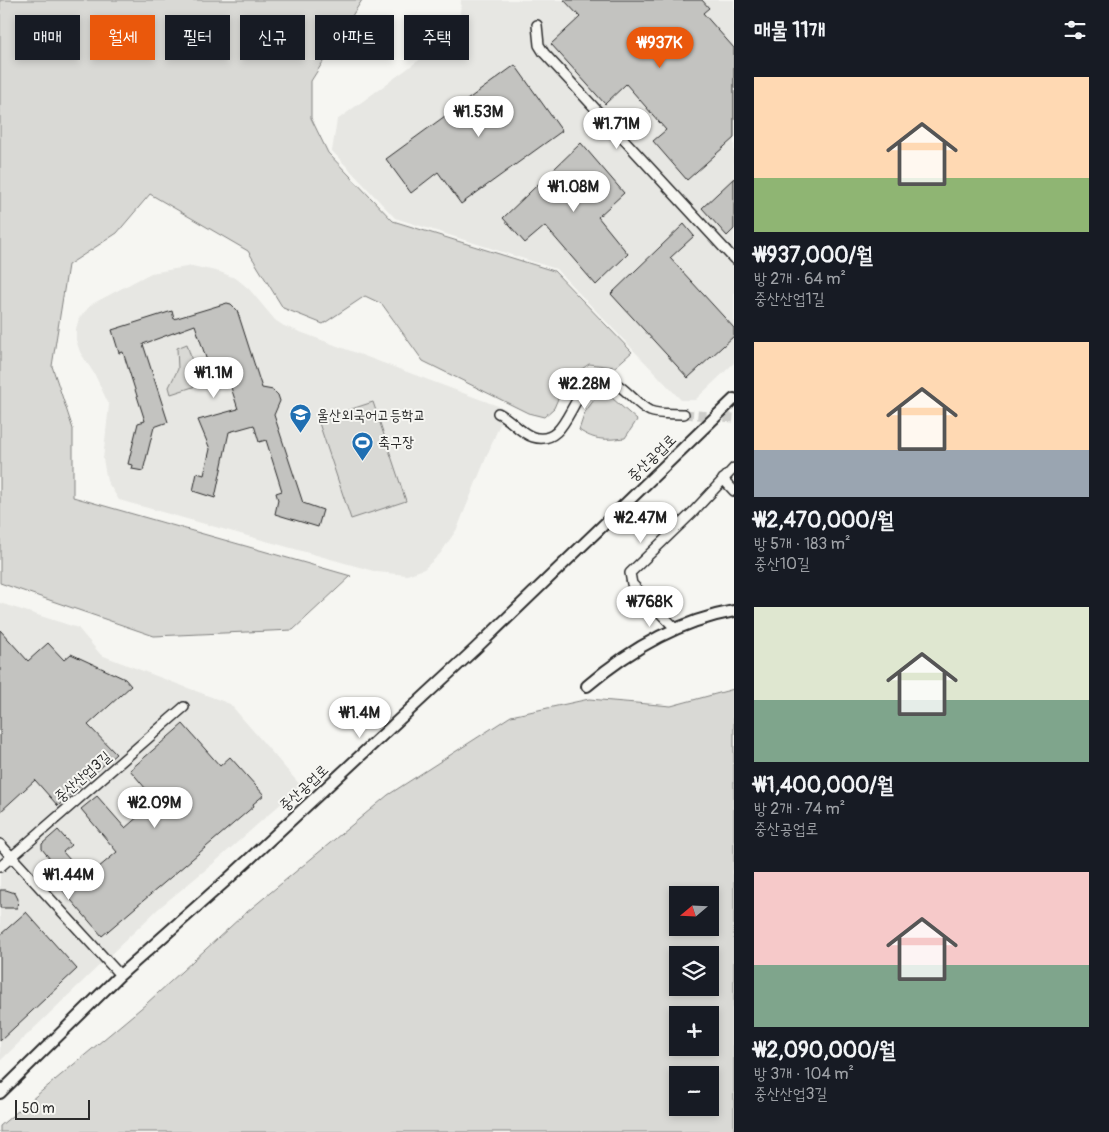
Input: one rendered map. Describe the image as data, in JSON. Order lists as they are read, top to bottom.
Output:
{
  "streets": {
    "street": ["중산공업로", "중산산업3길"]
  },
  "places": {
    "school or university": ["울산외국어고등학교"],
    "sports": ["축구장"]
  },
  "scale_bar": "50 m",
  "north": "left",
  "page": {
    "heading": "매물 11개",
    "chip": [
      "매매",
      "월세",
      "필터",
      "신규",
      "아파트",
      "주택"
    ],
    "price": [
      "₩937K",
      "₩1.53M",
      "₩1.71M",
      "₩1.08M",
      "₩1.1M",
      "₩2.28M",
      "₩2.47M",
      "₩768K",
      "₩1.4M",
      "₩2.09M",
      "₩1.44M"
    ],
    "list": [
      {
        "name": "₩937,000/월",
        "note": "방 2개 · 64 m² · 중산산업1길"
      },
      {
        "name": "₩2,470,000/월",
        "note": "방 5개 · 183 m² · 중산10길"
      },
      {
        "name": "₩1,400,000/월",
        "note": "방 2개 · 74 m² · 중산공업로"
      },
      {
        "name": "₩2,090,000/월",
        "note": "방 3개 · 104 m² · 중산산업3길"
      }
    ],
    "map_buttons": ["+", "−"],
    "scale": "50 m"
  }
}
